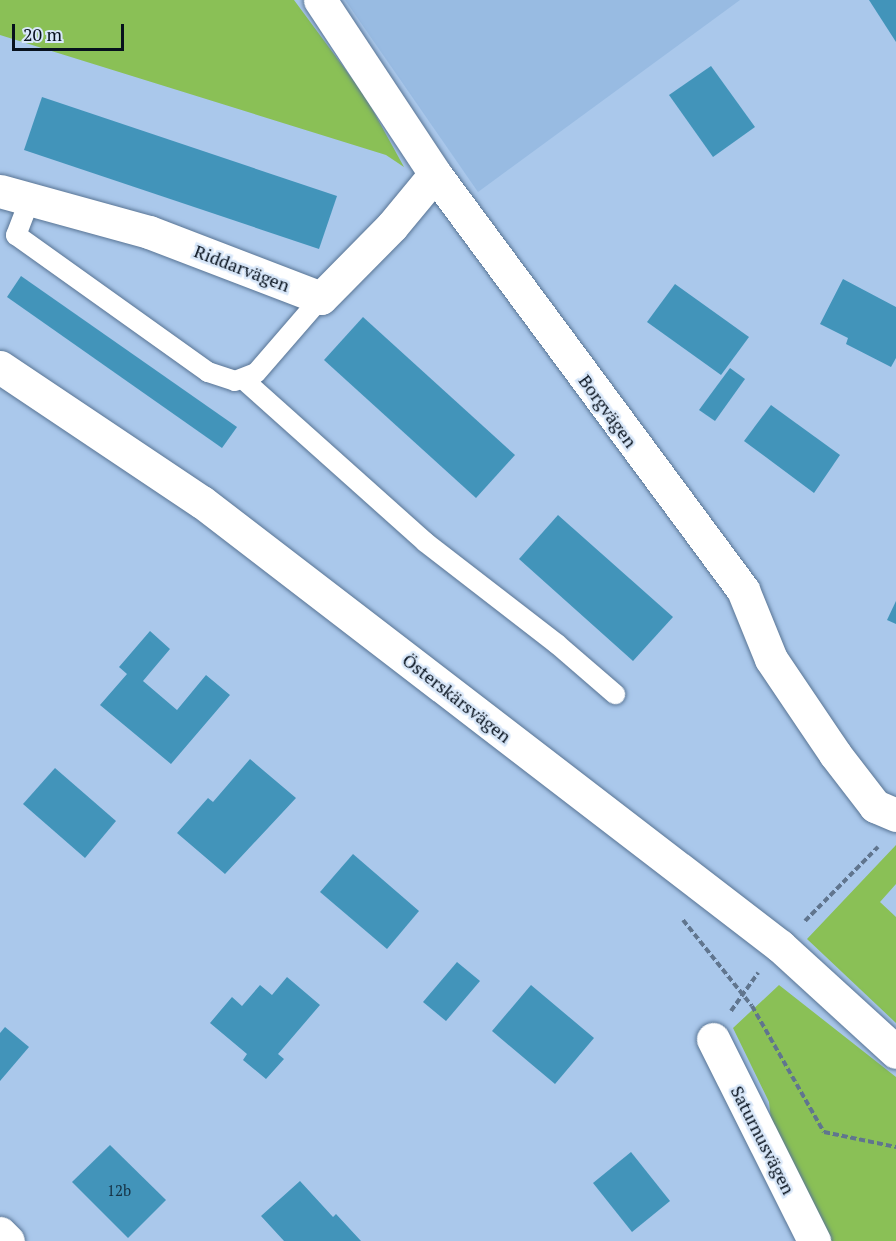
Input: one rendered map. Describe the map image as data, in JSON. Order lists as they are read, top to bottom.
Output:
{
  "streets": {
    "street": [
      "Riddarvägen",
      "Borgvägen",
      "Österskärsvägen",
      "Saturnusvägen"
    ]
  },
  "house_numbers": ["12b"],
  "scale_bar": "20 m"
}
